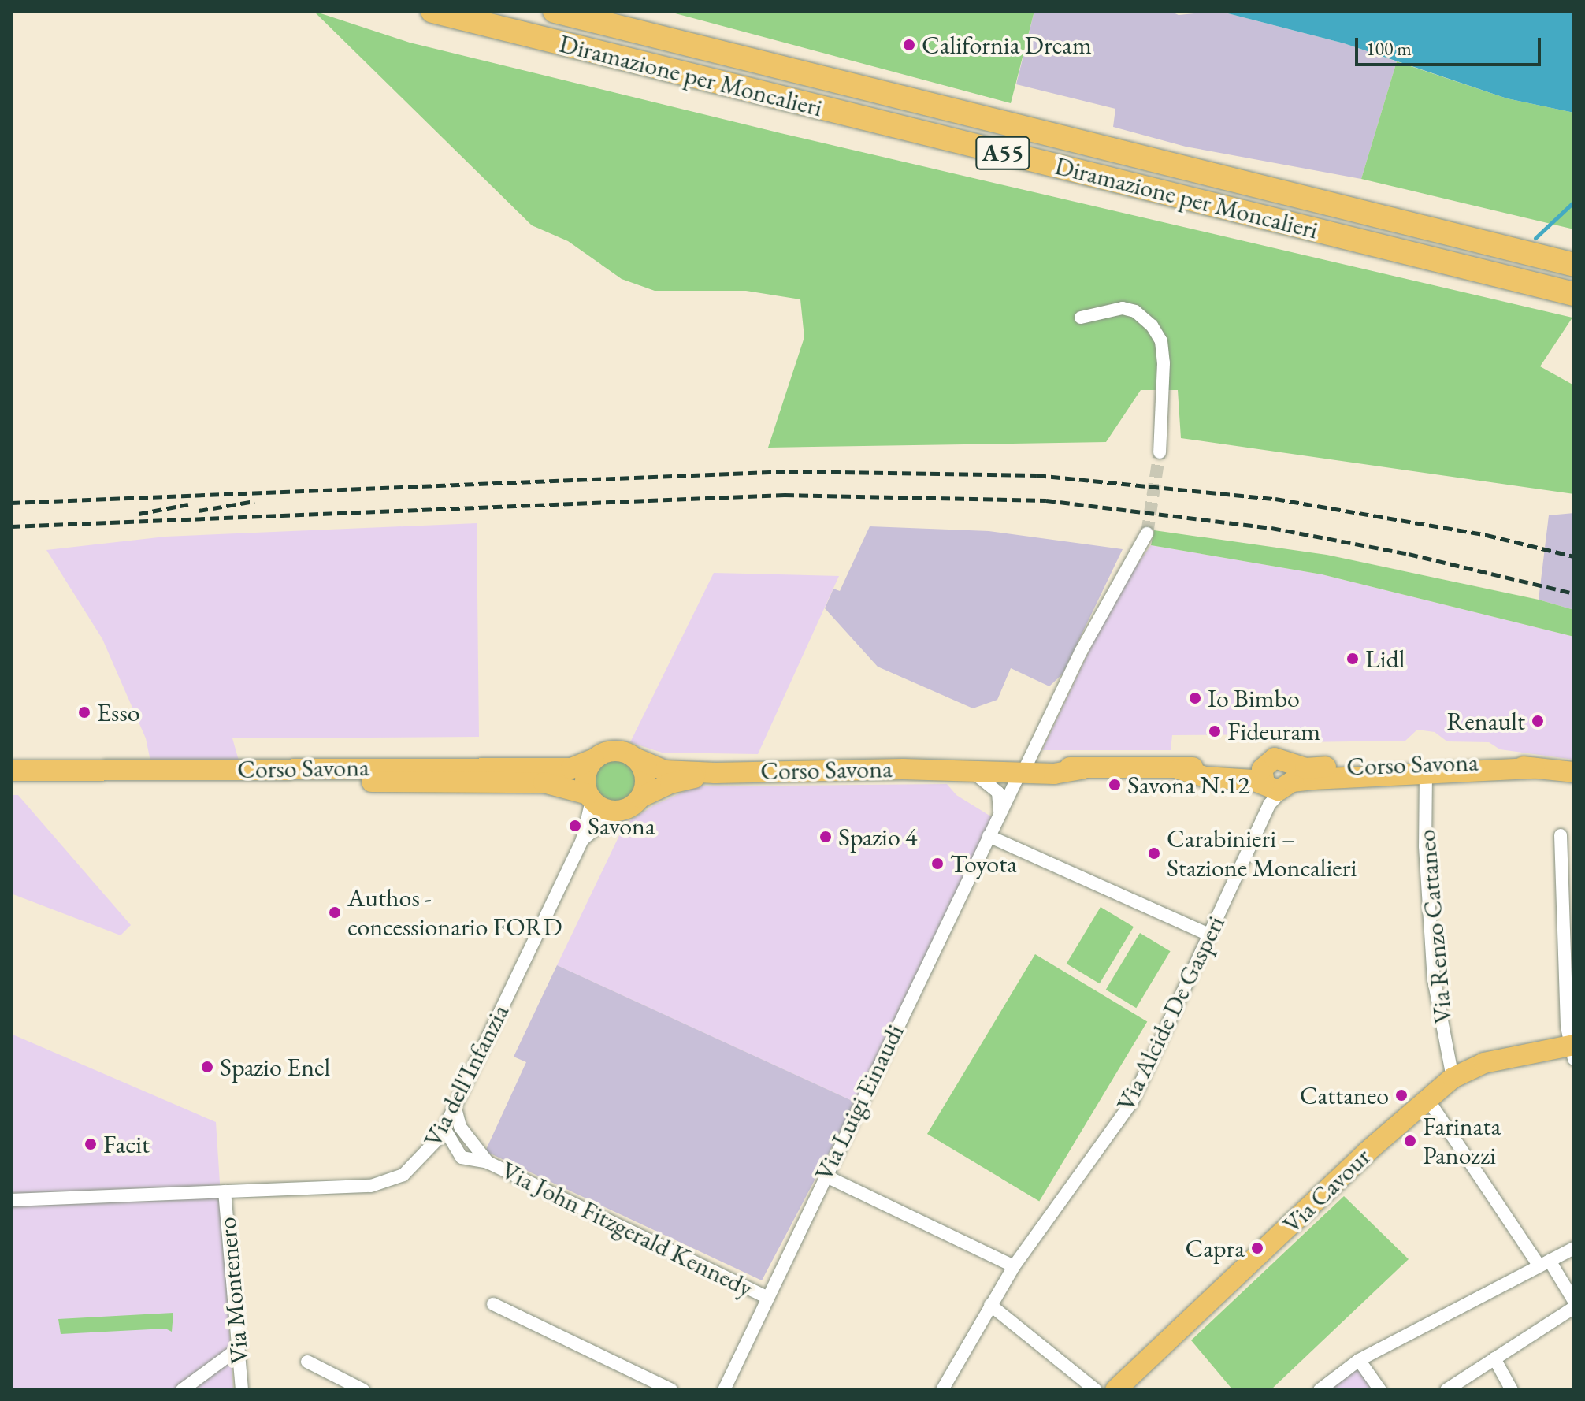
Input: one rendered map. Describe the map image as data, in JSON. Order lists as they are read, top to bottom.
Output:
{
  "streets": {
    "highway": ["Diramazione per Moncalieri", "A55"],
    "main road": ["Corso Savona", "Via Cavour"],
    "street": [
      "Via Renzo Cattaneo",
      "Via Alcide De Gasperi",
      "Via dell'Infanzia",
      "Via Luigi Einaudi",
      "Via John Fitzgerald Kennedy",
      "Via Montenero"
    ]
  },
  "crossings": [
    ["Corso Savona", "Via Renzo Cattaneo"],
    ["Corso Savona", "Via Alcide De Gasperi"],
    ["Corso Savona", "Via dell'Infanzia"],
    ["Corso Savona", "Via Luigi Einaudi"],
    ["Via Renzo Cattaneo", "Via Cavour"],
    ["Via dell'Infanzia", "Via John Fitzgerald Kennedy"],
    ["Via dell'Infanzia", "Via Montenero"],
    ["Via Luigi Einaudi", "Via John Fitzgerald Kennedy"]
  ],
  "places": [
    "California Dream",
    "Lidl",
    "Io Bimbo",
    "Esso",
    "Renault",
    "Fideuram",
    "Savona N.12",
    "Savona",
    "Spazio 4",
    "Carabinieri – Stazione Moncalieri",
    "Toyota",
    "Authos - concessionario FORD",
    "Spazio Enel",
    "Cattaneo",
    "Farinata Panozzi",
    "Facit",
    "Capra"
  ],
  "scale_bar": "100 m"
}
